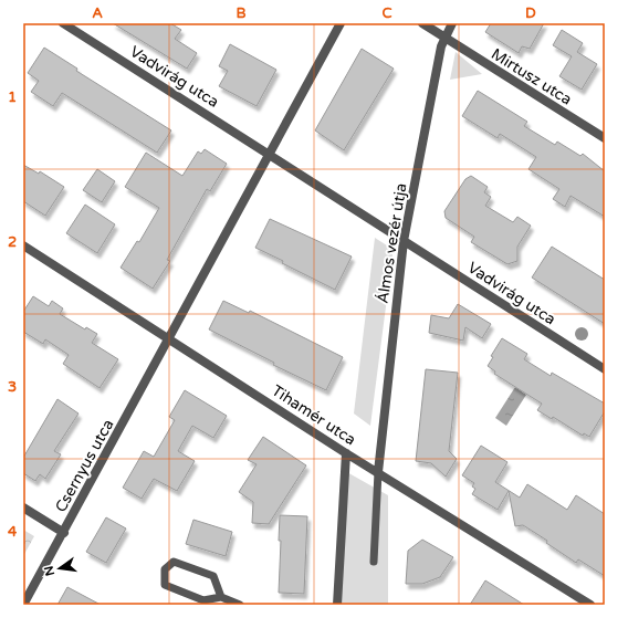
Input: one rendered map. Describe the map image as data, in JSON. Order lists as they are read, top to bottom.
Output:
{
  "streets": {
    "street": [
      "Vadvirág utca",
      "Mirtusz utca",
      "Álmos vezér útja",
      "Tihamér utca",
      "Csernyus utca"
    ]
  },
  "crossings": [
    ["Vadvirág utca", "Álmos vezér útja"],
    ["Mirtusz utca", "Álmos vezér útja"],
    ["Álmos vezér útja", "Tihamér utca"],
    ["Tihamér utca", "Csernyus utca"]
  ],
  "north": "left",
  "grid": {
    "columns": [
      "A",
      "B",
      "C",
      "D"
    ],
    "rows": [
      "1",
      "2",
      "3",
      "4"
    ]
  }
}
